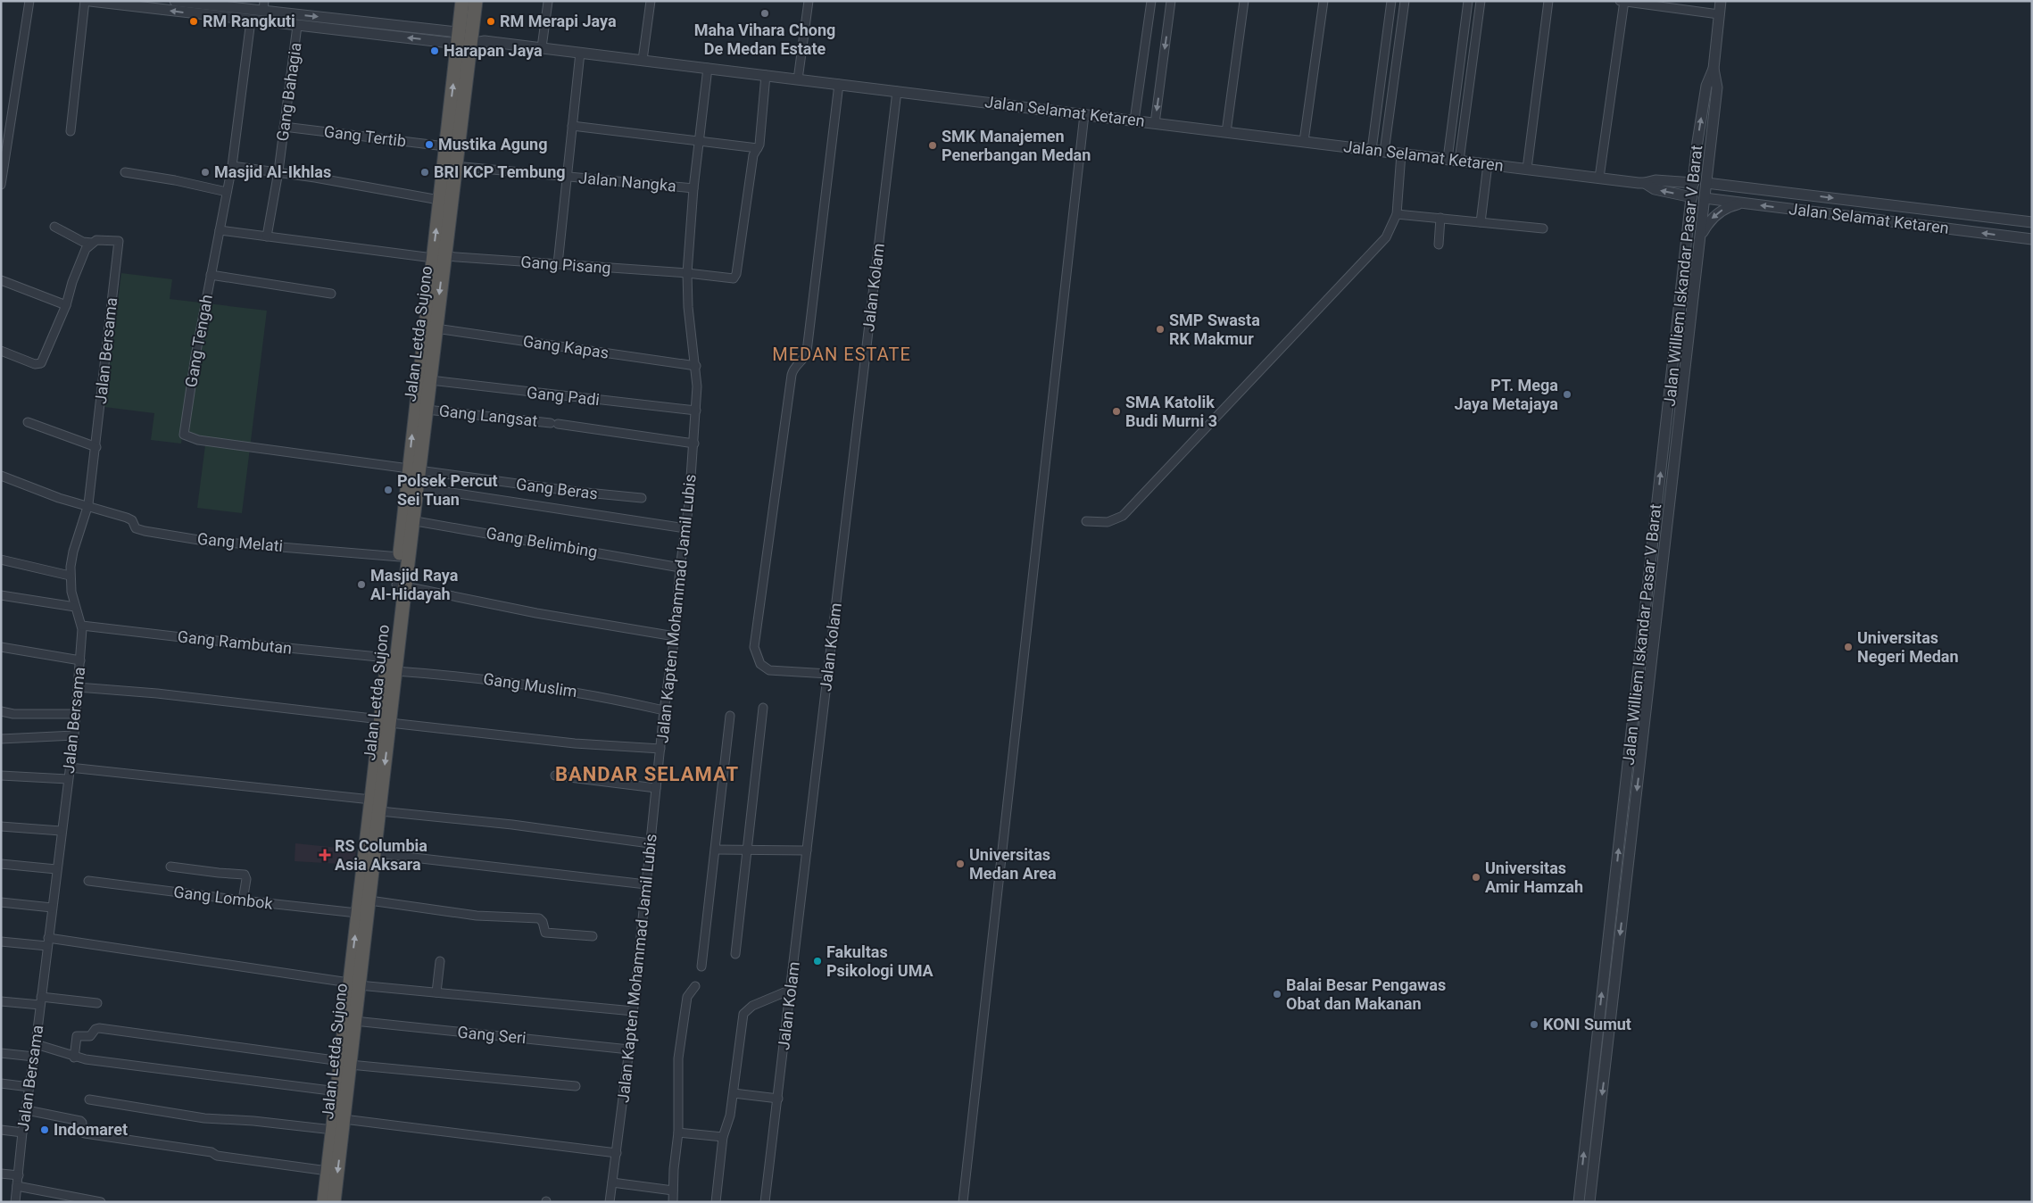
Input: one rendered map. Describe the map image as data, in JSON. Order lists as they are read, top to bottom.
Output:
{
  "streets": {
    "highway": ["Jalan Letda Sujono"],
    "street": [
      "Gang Bahagia",
      "Jalan Selamat Ketaren",
      "Gang Tertib",
      "Jalan Nangka",
      "Gang Pisang",
      "Jalan Williem Iskandar Pasar V Barat",
      "Jalan Kolam",
      "Gang Tengah",
      "Gang Kapas",
      "Jalan Bersama",
      "Gang Padi",
      "Gang Langsat",
      "Gang Beras",
      "Gang Melati",
      "Gang Belimbing",
      "Jalan Kapten Mohammad Jamil Lubis",
      "Gang Rambutan",
      "Gang Muslim",
      "Gang Lombok",
      "Gang Seri"
    ]
  },
  "crossings": [
    ["Gang Bahagia", "Gang Tertib"],
    ["Gang Bahagia", "Gang Pisang"],
    ["Jalan Selamat Ketaren", "Jalan Williem Iskandar Pasar V Barat"],
    ["Jalan Selamat Ketaren", "Jalan Kolam"],
    ["Jalan Selamat Ketaren", "Jalan Letda Sujono"],
    ["Jalan Selamat Ketaren", "Jalan Kapten Mohammad Jamil Lubis"],
    ["Gang Tertib", "Jalan Letda Sujono"],
    ["Jalan Nangka", "Jalan Letda Sujono"],
    ["Jalan Nangka", "Jalan Kapten Mohammad Jamil Lubis"],
    ["Gang Pisang", "Jalan Letda Sujono"],
    ["Gang Pisang", "Gang Tengah"],
    ["Gang Pisang", "Jalan Kapten Mohammad Jamil Lubis"],
    ["Jalan Letda Sujono", "Gang Tengah"],
    ["Jalan Letda Sujono", "Gang Kapas"],
    ["Jalan Letda Sujono", "Gang Padi"],
    ["Jalan Letda Sujono", "Gang Langsat"],
    ["Jalan Letda Sujono", "Gang Beras"],
    ["Jalan Letda Sujono", "Gang Melati"],
    ["Jalan Letda Sujono", "Gang Belimbing"],
    ["Jalan Letda Sujono", "Gang Rambutan"],
    ["Jalan Letda Sujono", "Gang Muslim"],
    ["Jalan Letda Sujono", "Gang Lombok"],
    ["Jalan Letda Sujono", "Gang Seri"],
    ["Gang Tengah", "Gang Beras"],
    ["Gang Kapas", "Jalan Kapten Mohammad Jamil Lubis"],
    ["Jalan Bersama", "Gang Melati"],
    ["Jalan Bersama", "Gang Rambutan"],
    ["Gang Padi", "Jalan Kapten Mohammad Jamil Lubis"],
    ["Gang Langsat", "Jalan Kapten Mohammad Jamil Lubis"],
    ["Gang Belimbing", "Jalan Kapten Mohammad Jamil Lubis"],
    ["Jalan Kapten Mohammad Jamil Lubis", "Gang Muslim"],
    ["Jalan Kapten Mohammad Jamil Lubis", "Gang Seri"]
  ],
  "districts": ["MEDAN ESTATE", "BANDAR SELAMAT"],
  "places": {
    "other": [
      "Maha Vihara Chong De Medan Estate",
      "RM Rangkuti",
      "RM Merapi Jaya",
      "Harapan Jaya",
      "Mustika Agung",
      "SMK Manajemen Penerbangan Medan",
      "Masjid Al-Ikhlas",
      "BRI KCP Tembung",
      "SMP Swasta RK Makmur",
      "PT. Mega Jaya Metajaya",
      "SMA Katolik Budi Murni 3",
      "Polsek Percut Sei Tuan",
      "Masjid Raya Al-Hidayah",
      "Universitas Negeri Medan",
      "Universitas Medan Area",
      "Universitas Amir Hamzah",
      "Fakultas Psikologi UMA",
      "Balai Besar Pengawas Obat dan Makanan",
      "KONI Sumut",
      "Indomaret"
    ],
    "health": ["RS Columbia Asia Aksara"]
  }
}
